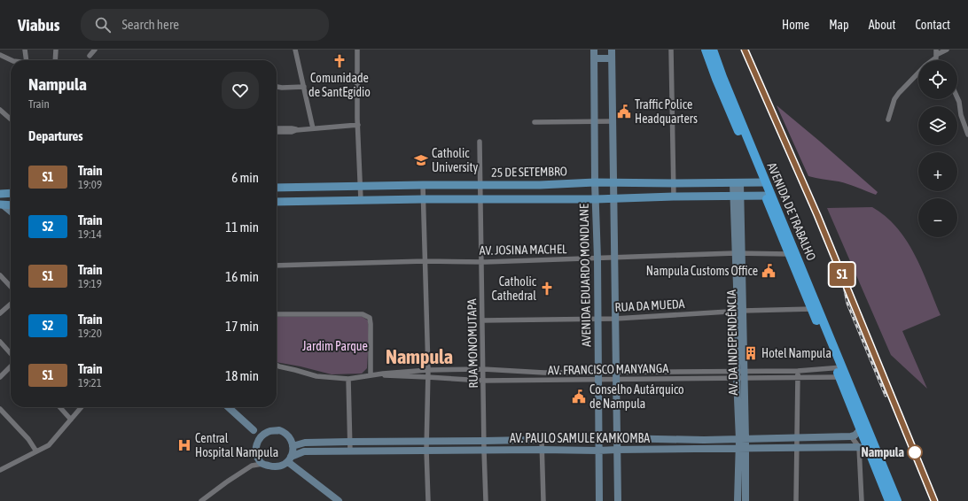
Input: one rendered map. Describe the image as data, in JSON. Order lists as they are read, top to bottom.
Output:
{
  "streets": {
    "highway": ["AVENIDA DE TRABALHO"],
    "main road": [
      "25 DE SETEMBRO",
      "AVENIDA EDUARDO MONDLANE",
      "AV. DA INDEPENDÊNCIA",
      "AV. PAULO SAMULE KAMKOMBA"
    ],
    "street": [
      "AV. JOSINA MACHEL",
      "RUA DA MUEDA",
      "RUA MONOMUTAPA",
      "AV. FRANCISCO MANYANGA"
    ]
  },
  "crossings": [
    ["25 DE SETEMBRO", "AVENIDA DE TRABALHO"],
    ["25 DE SETEMBRO", "AVENIDA EDUARDO MONDLANE"],
    ["25 DE SETEMBRO", "AV. DA INDEPENDÊNCIA"],
    ["25 DE SETEMBRO", "RUA MONOMUTAPA"],
    ["AVENIDA DE TRABALHO", "AV. JOSINA MACHEL"],
    ["AVENIDA DE TRABALHO", "RUA DA MUEDA"],
    ["AVENIDA DE TRABALHO", "AV. FRANCISCO MANYANGA"],
    ["AVENIDA DE TRABALHO", "AV. PAULO SAMULE KAMKOMBA"],
    ["AV. JOSINA MACHEL", "AVENIDA EDUARDO MONDLANE"],
    ["AV. JOSINA MACHEL", "AV. DA INDEPENDÊNCIA"],
    ["AV. JOSINA MACHEL", "RUA MONOMUTAPA"],
    ["AVENIDA EDUARDO MONDLANE", "RUA DA MUEDA"],
    ["AVENIDA EDUARDO MONDLANE", "AV. FRANCISCO MANYANGA"],
    ["AVENIDA EDUARDO MONDLANE", "AV. PAULO SAMULE KAMKOMBA"],
    ["RUA DA MUEDA", "AV. DA INDEPENDÊNCIA"],
    ["RUA DA MUEDA", "RUA MONOMUTAPA"],
    ["AV. DA INDEPENDÊNCIA", "AV. FRANCISCO MANYANGA"],
    ["AV. DA INDEPENDÊNCIA", "AV. PAULO SAMULE KAMKOMBA"],
    ["RUA MONOMUTAPA", "AV. FRANCISCO MANYANGA"],
    ["RUA MONOMUTAPA", "AV. PAULO SAMULE KAMKOMBA"]
  ],
  "districts": ["Nampula"],
  "parks": ["Jardim Parque"],
  "places": {
    "church": ["Comunidade de SantEgidio", "Catholic Cathedral"],
    "public building": ["Traffic Police Headquarters", "Nampula Customs Office", "Conselho Autárquico de Nampula"],
    "school or university": ["Catholic University"],
    "building": ["Hotel Nampula"],
    "hospital": ["Central Hospital Nampula"],
    "other": ["Nampula"]
  },
  "page": {
    "header": "Viabus",
    "search": "Search here",
    "nav": [
      "Home",
      "Map",
      "About",
      "Contact"
    ],
    "on_map": "S1",
    "map_buttons": ["+", "−"],
    "heading": [
      ["Nampula", "Train"],
      "Departures"
    ],
    "list": [
      {
        "mark": "S1",
        "name": "Train",
        "note": "19:09",
        "value": "6 min"
      },
      {
        "mark": "S2",
        "name": "Train",
        "note": "19:14",
        "value": "11 min"
      },
      {
        "mark": "S1",
        "name": "Train",
        "note": "19:19",
        "value": "16 min"
      },
      {
        "mark": "S2",
        "name": "Train",
        "note": "19:20",
        "value": "17 min"
      },
      {
        "mark": "S1",
        "name": "Train",
        "note": "19:21",
        "value": "18 min"
      }
    ]
  }
}
